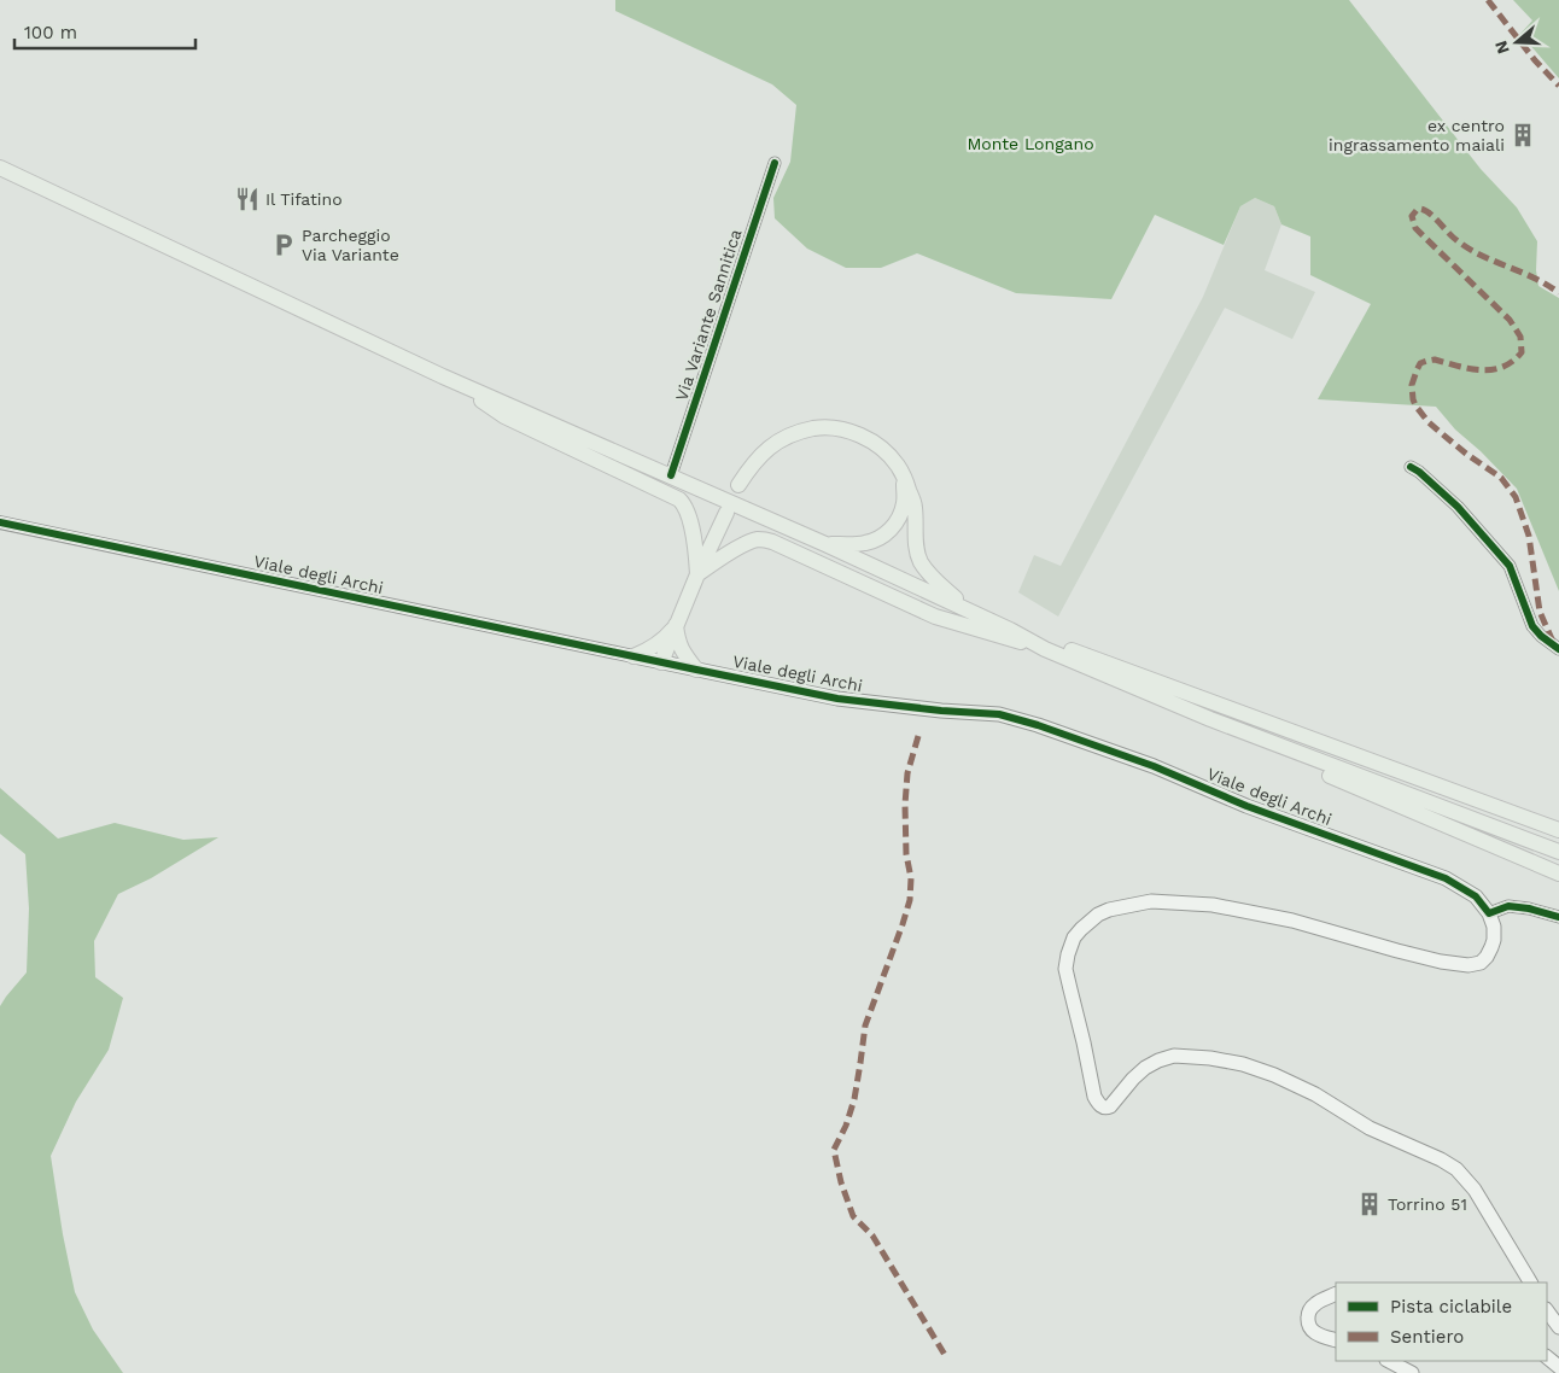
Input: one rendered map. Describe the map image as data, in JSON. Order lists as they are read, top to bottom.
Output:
{
  "streets": {
    "main road": ["Viale degli Archi"],
    "street": ["Via Variante Sannitica"]
  },
  "parks": ["Monte Longano"],
  "places": {
    "building": ["ex centro ingrassamento maiali", "Torrino 51"],
    "restaurant": ["Il Tifatino"],
    "parking": ["Parcheggio Via Variante"]
  },
  "legend": ["Pista ciclabile", "Sentiero"],
  "scale_bar": "100 m",
  "north": "left"
}
